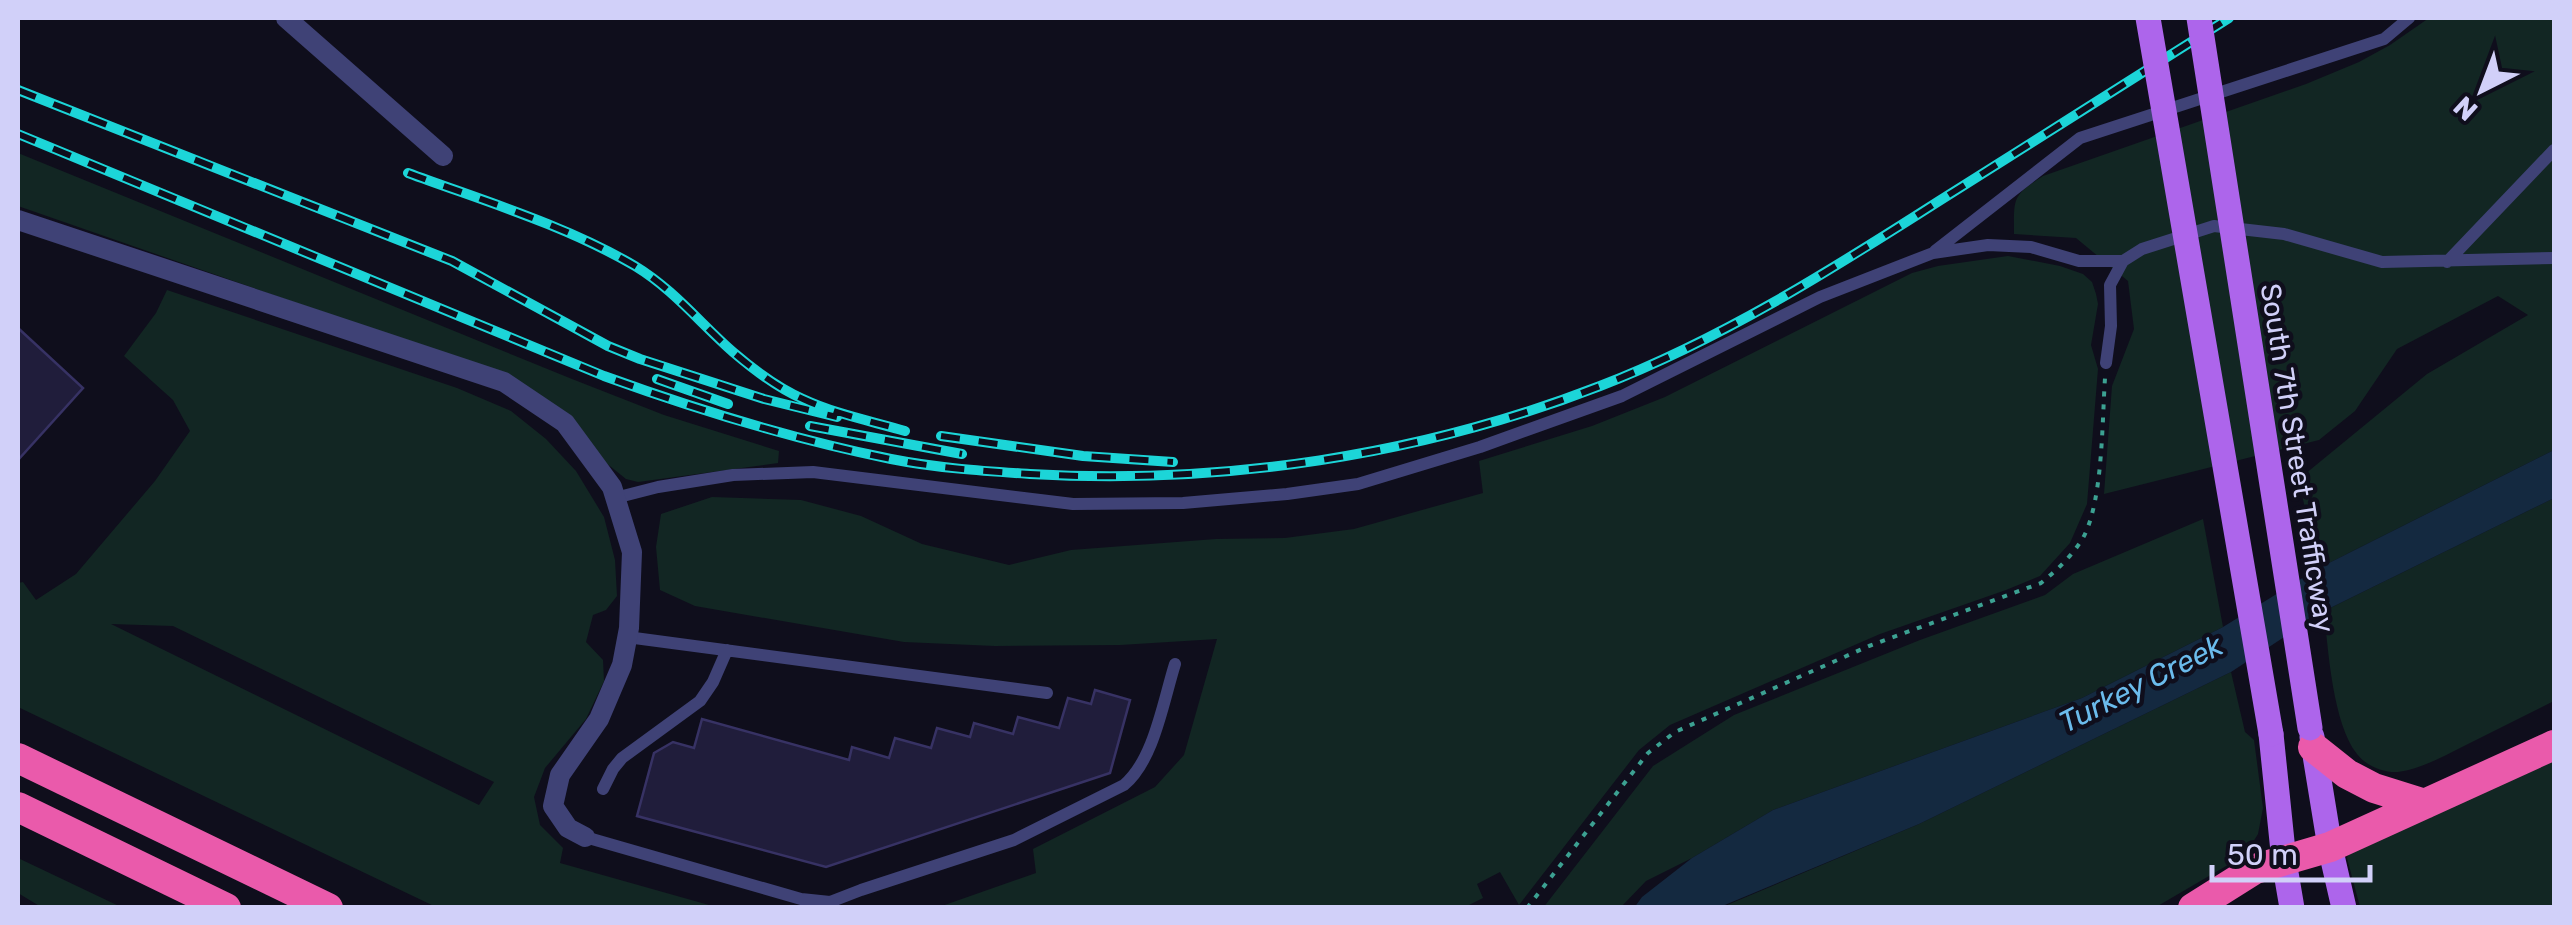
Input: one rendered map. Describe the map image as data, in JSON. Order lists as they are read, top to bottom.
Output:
{
  "streets": {
    "main road": ["South 7th Street Trafficway"]
  },
  "water": ["Turkey Creek"],
  "scale_bar": "50 m",
  "north": "bottom left"
}
